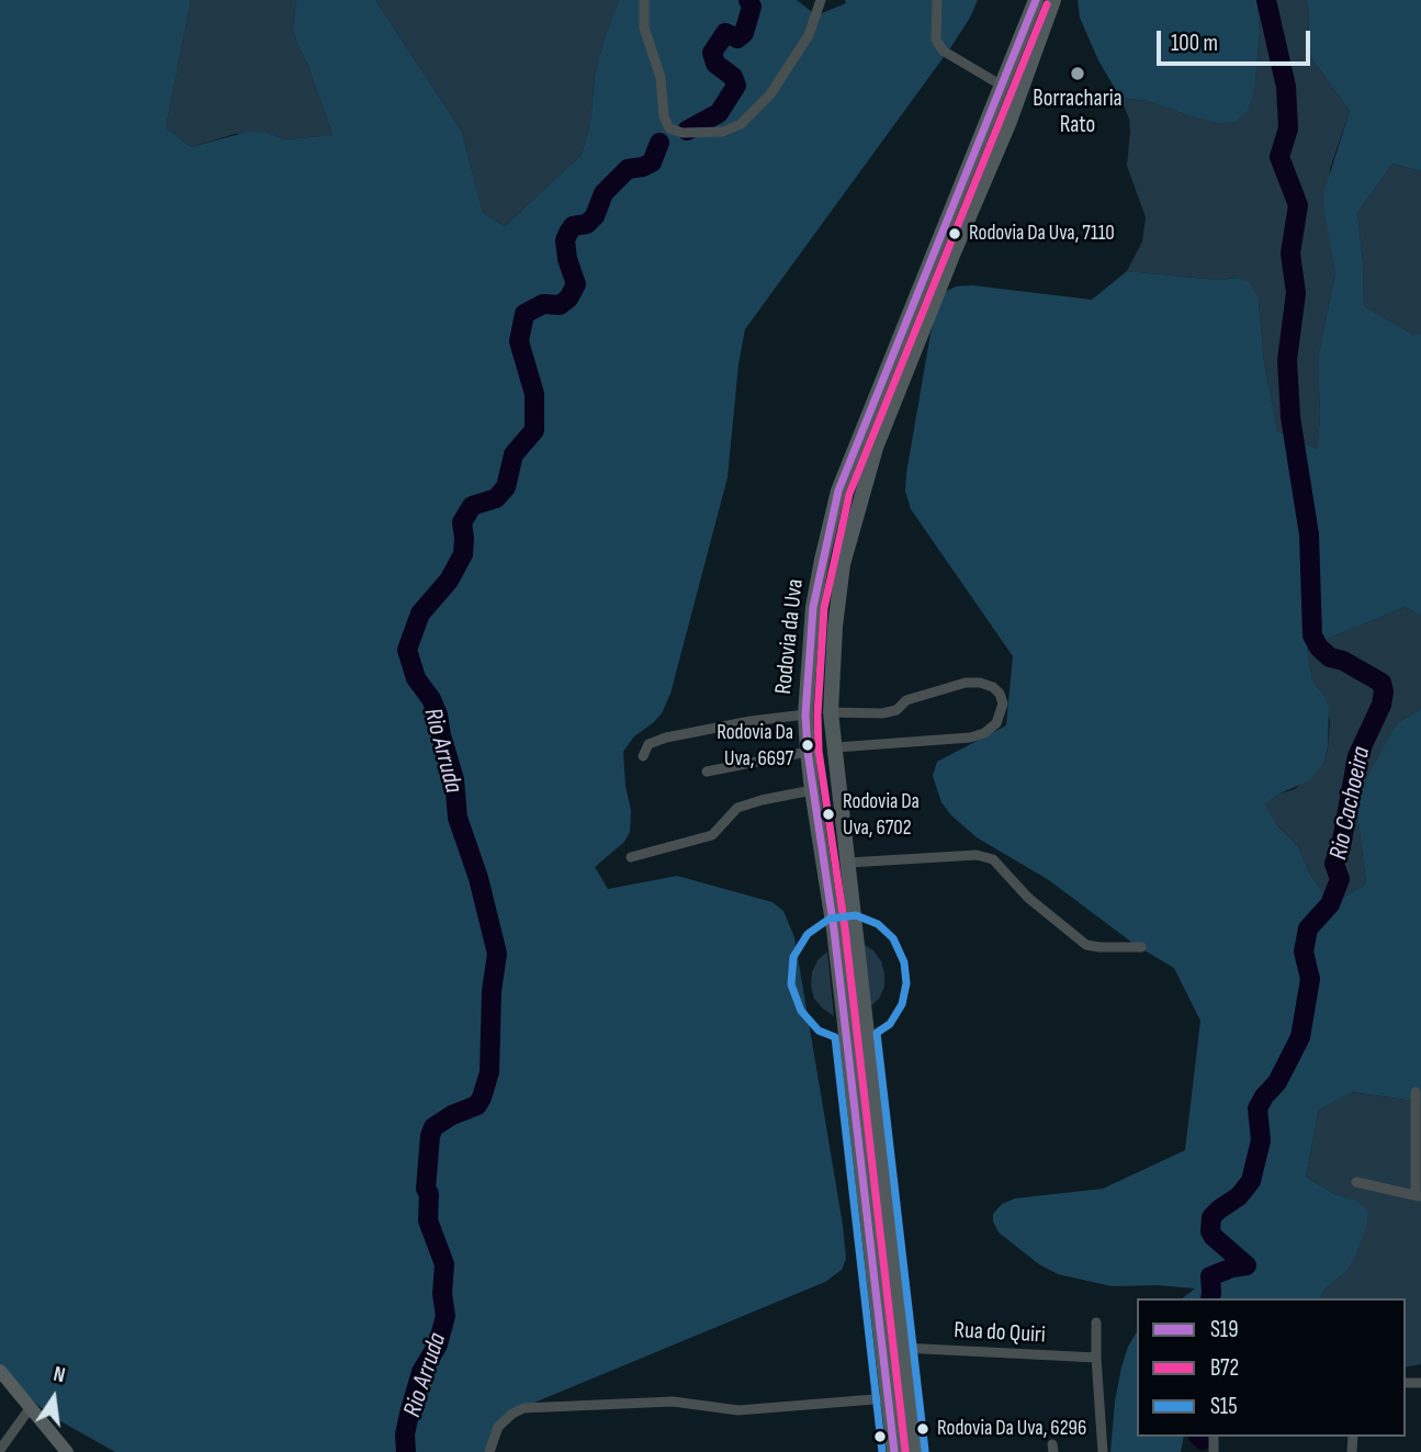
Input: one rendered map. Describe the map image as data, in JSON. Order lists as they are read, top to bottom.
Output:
{
  "streets": {
    "main road": ["Rodovia da Uva"],
    "street": ["Rua do Quiri"]
  },
  "crossings": [
    ["Rodovia da Uva", "Rua do Quiri"]
  ],
  "water": ["Rio Arruda", "Rio Cachoeira"],
  "places": [
    "Borracharia Rato",
    "Rodovia Da Uva, 7110",
    "Rodovia Da Uva, 6697",
    "Rodovia Da Uva, 6702",
    "Rodovia Da Uva, 6296"
  ],
  "lines": ["transit line S19", "transit line B72", "transit line S15"],
  "legend": ["S19", "B72", "S15"],
  "scale_bar": "100 m",
  "north": "top"
}
